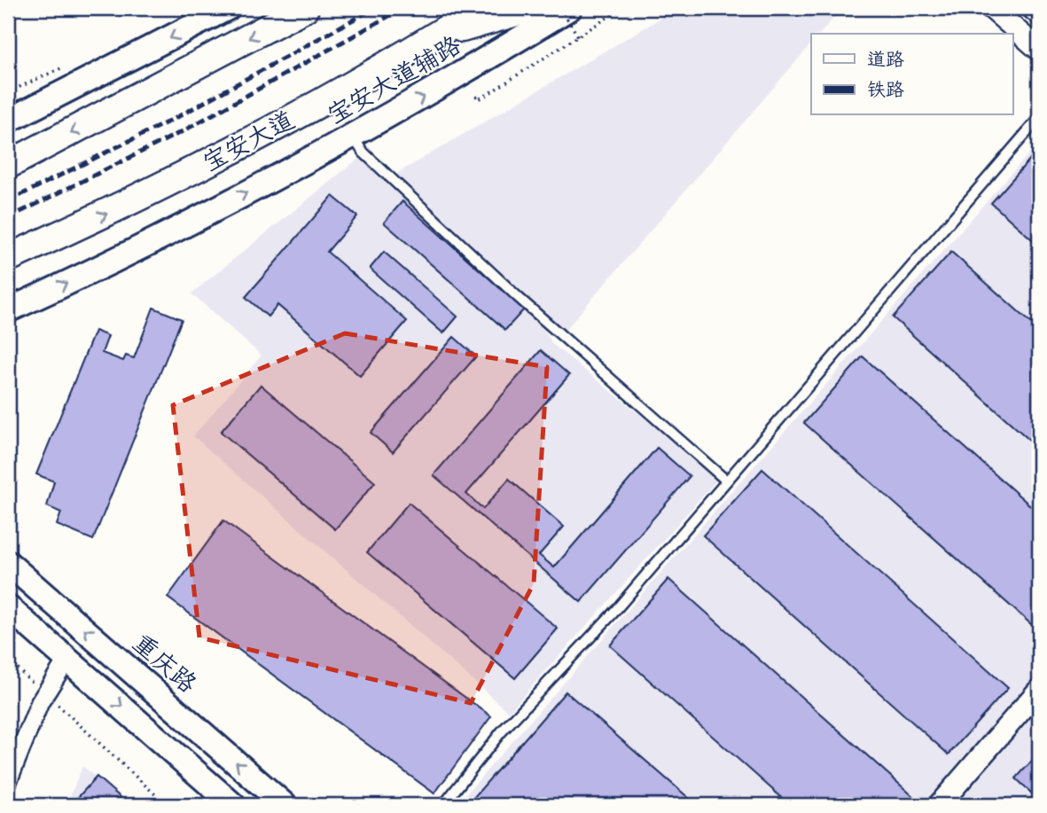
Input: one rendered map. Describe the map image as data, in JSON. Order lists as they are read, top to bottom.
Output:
{
  "streets": {
    "main road": ["宝安大道辅路", "宝安大道", "重庆路"]
  },
  "legend": ["道路", "铁路"]
}
